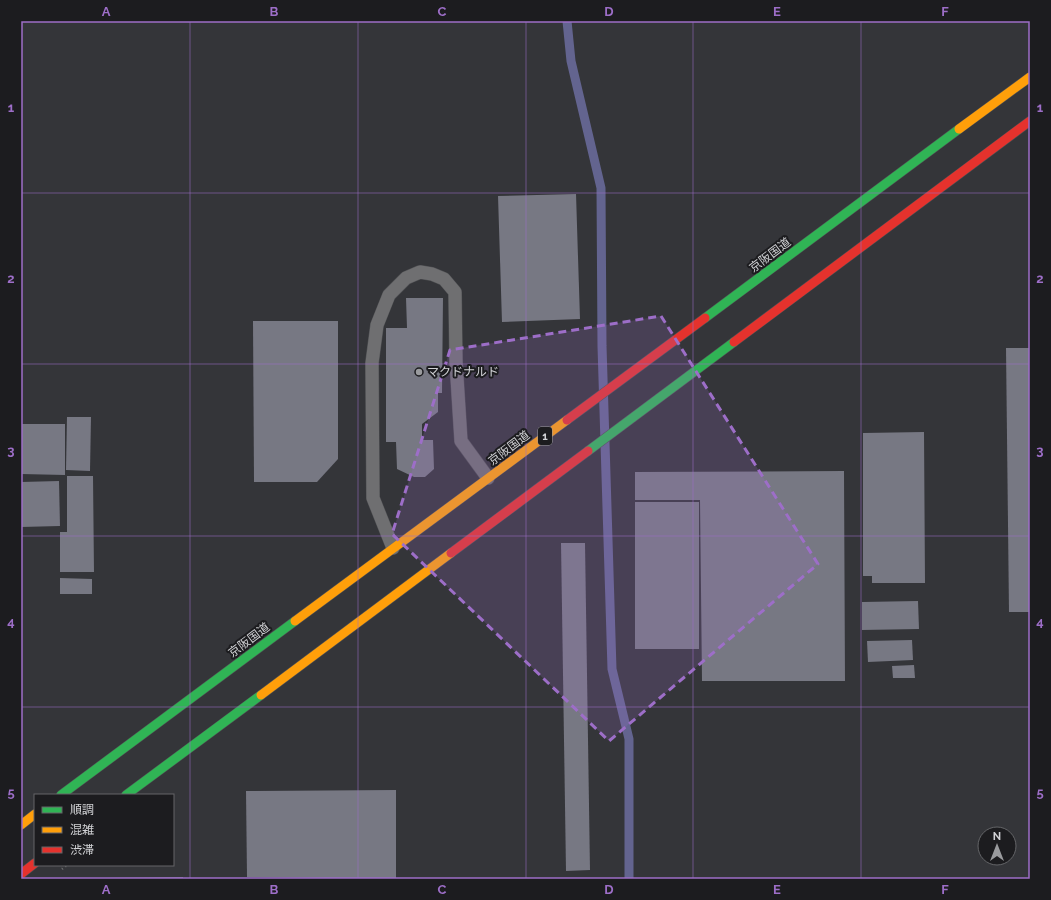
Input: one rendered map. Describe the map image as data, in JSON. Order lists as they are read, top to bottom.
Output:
{
  "streets": {
    "highway": ["京阪国道", "1"]
  },
  "places": ["マクドナルド"],
  "legend": ["順調", "混雑", "渋滞"],
  "north": "top",
  "grid": {
    "columns": [
      "A",
      "B",
      "C",
      "D",
      "E",
      "F"
    ],
    "rows": [
      "1",
      "2",
      "3",
      "4",
      "5"
    ]
  }
}
